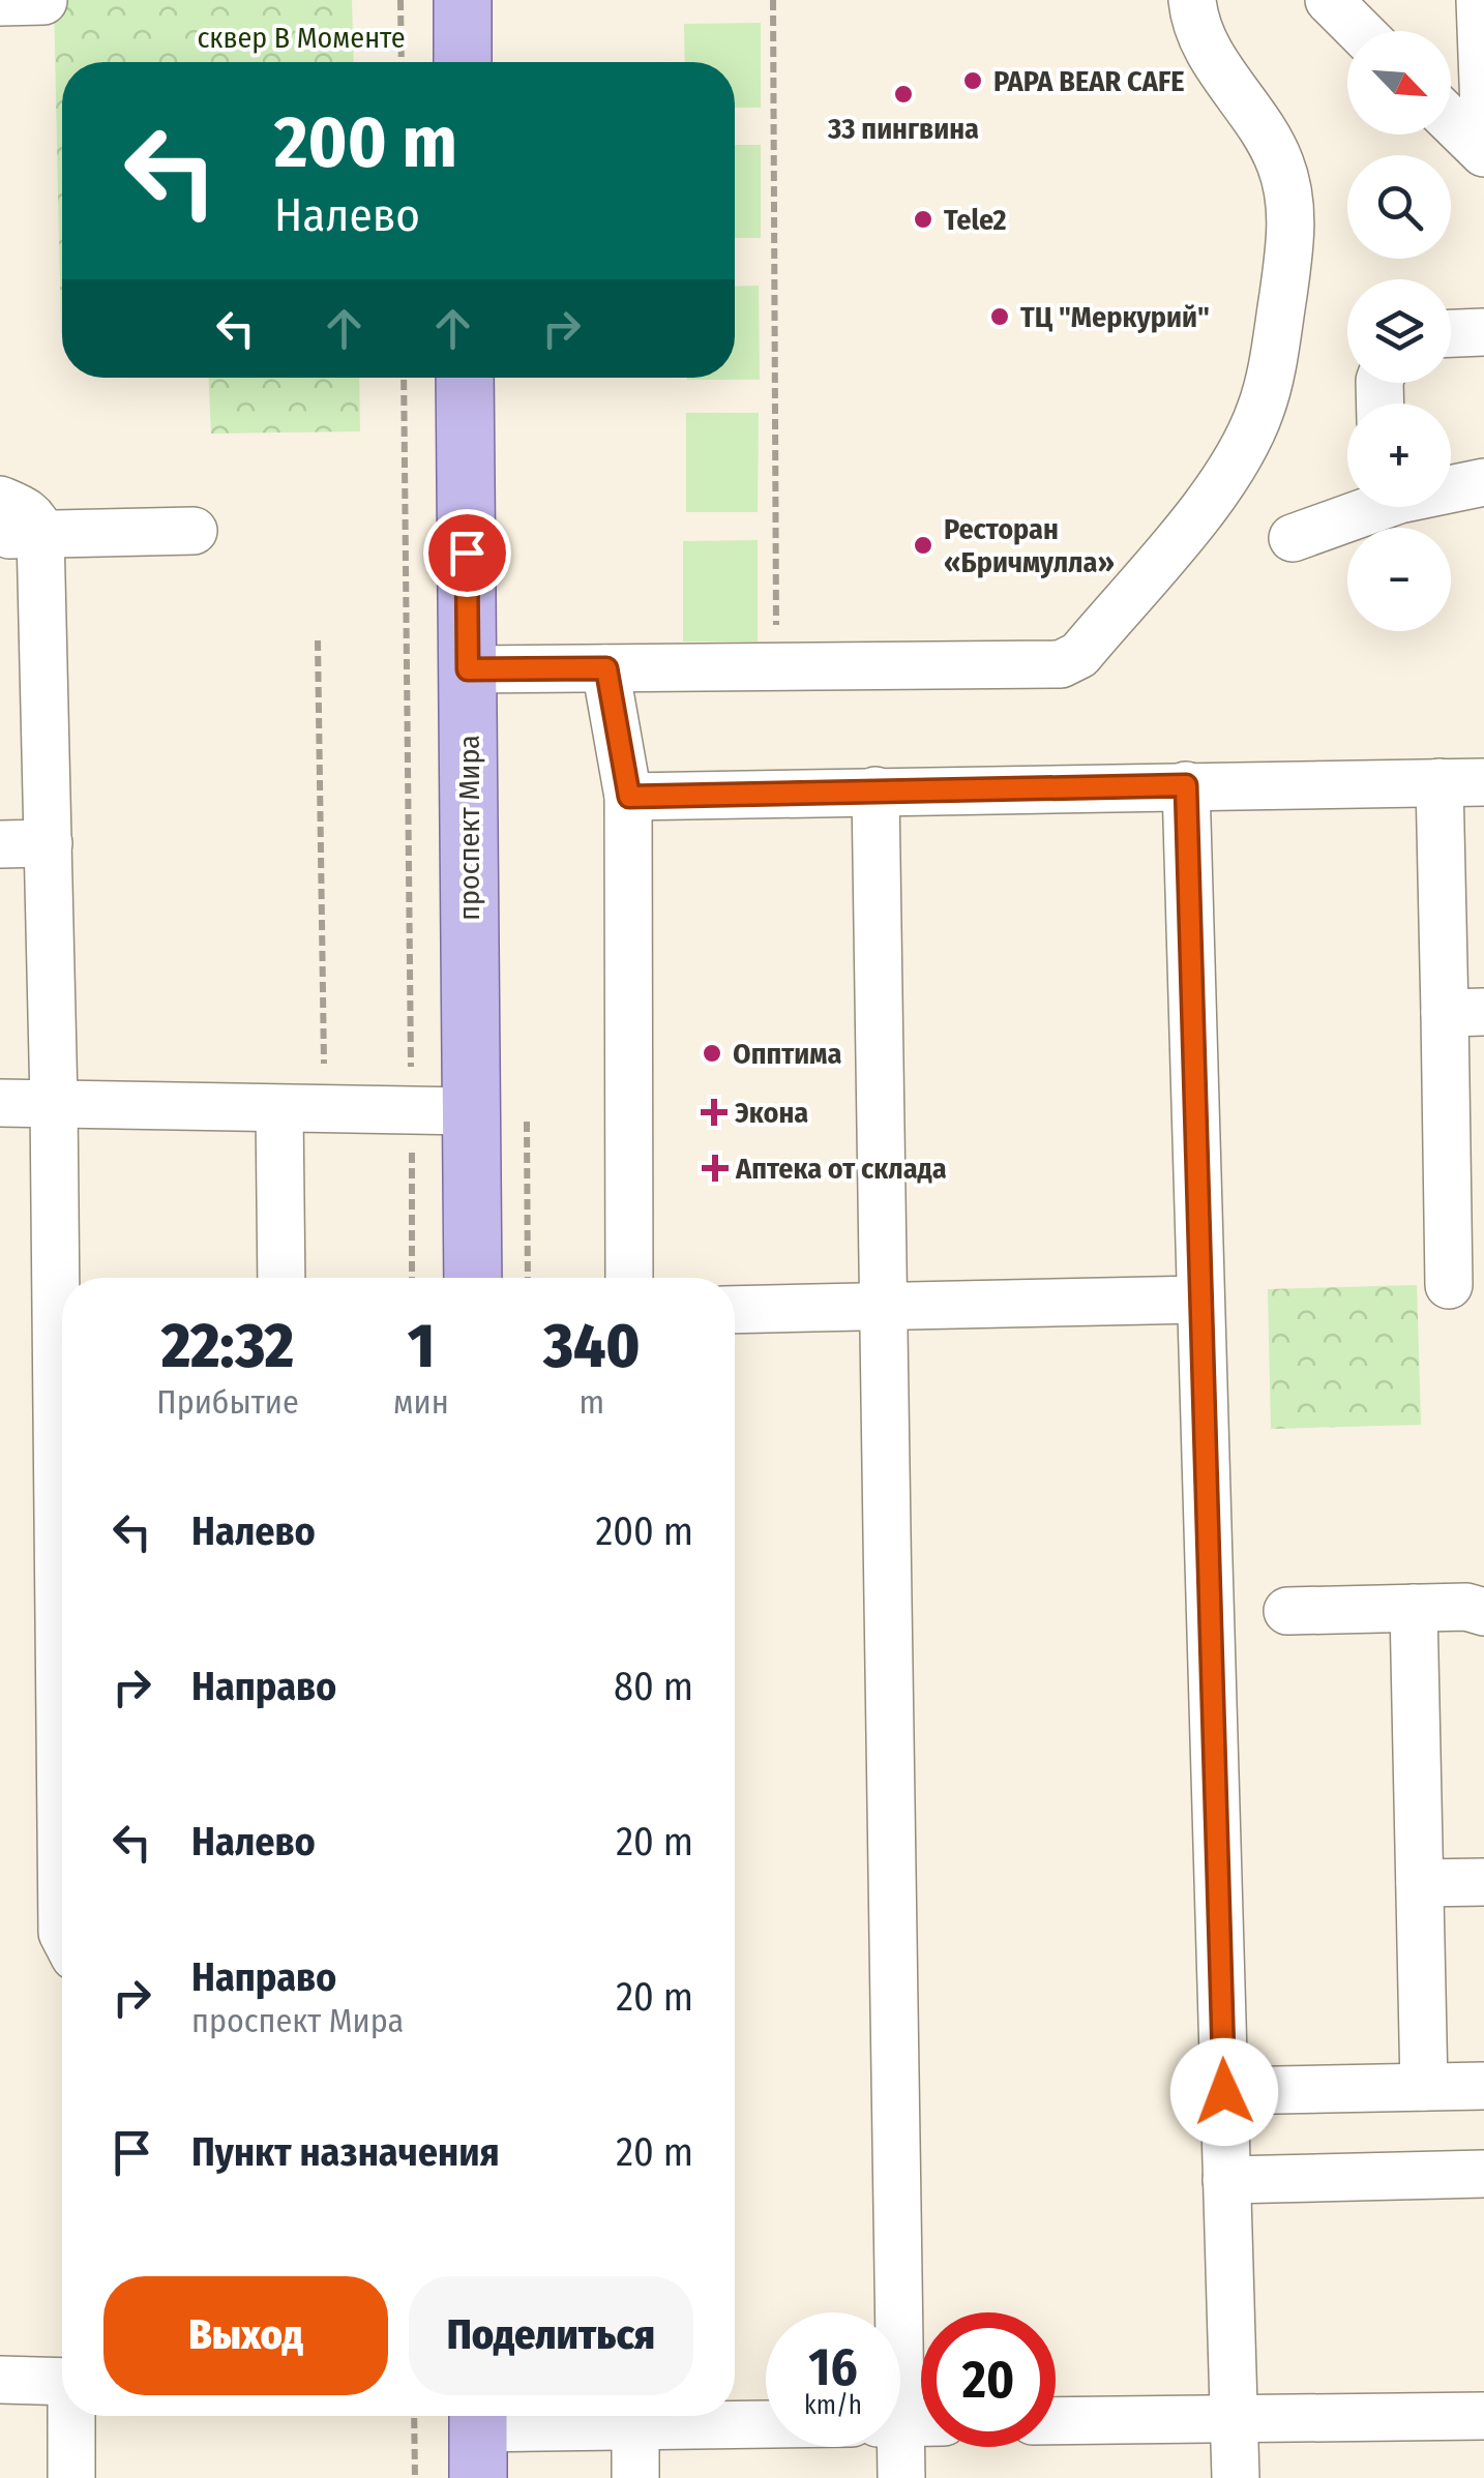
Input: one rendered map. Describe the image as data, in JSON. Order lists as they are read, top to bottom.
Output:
{
  "streets": {
    "main road": ["проспект Мира"]
  },
  "parks": ["сквер В Моменте"],
  "places": {
    "other": [
      "PAPA BEAR CAFE",
      "33 пингвина",
      "Tele2",
      "ТЦ \"Меркурий\"",
      "Ресторан «Бричмулла»",
      "Опптима"
    ],
    "health": ["Экона", "Аптека от склада"]
  },
  "north": "bottom right",
  "page": {
    "map_buttons": ["+", "−"],
    "turn": ["200 m", "Налево"],
    "eta": [
      "22:32",
      "Прибытие",
      "1",
      "мин",
      "340",
      "m"
    ],
    "list": [
      {
        "name": "Налево",
        "value": "200 m"
      },
      {
        "name": "Направо",
        "value": "80 m"
      },
      {
        "name": "Налево",
        "value": "20 m"
      },
      {
        "name": "Направо",
        "note": "проспект Мира",
        "value": "20 m"
      },
      {
        "name": "Пункт назначения",
        "value": "20 m"
      }
    ],
    "buttons": ["Выход", "Поделиться"],
    "speed": "16 km/h",
    "limit": "20"
  }
}
